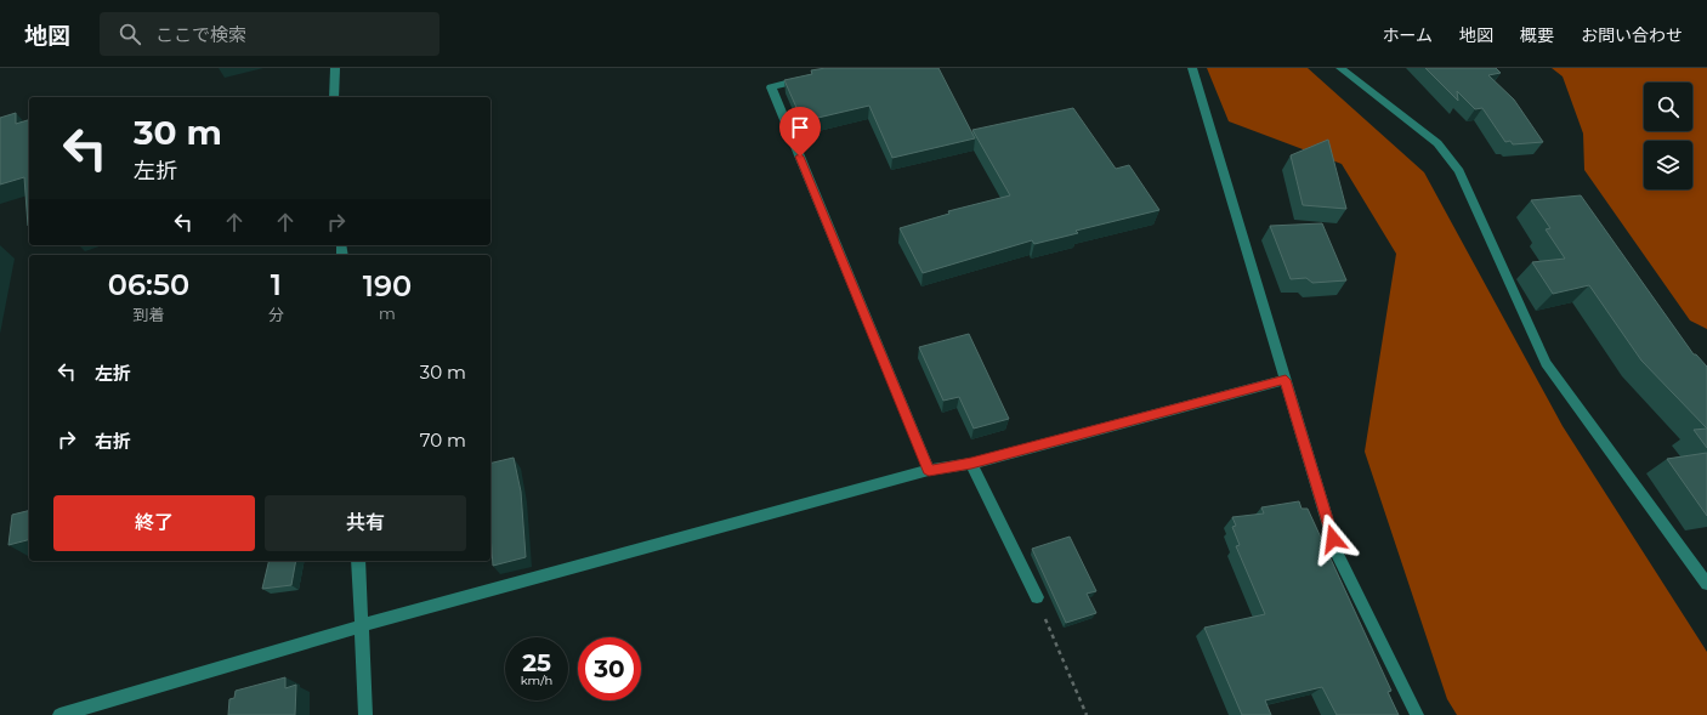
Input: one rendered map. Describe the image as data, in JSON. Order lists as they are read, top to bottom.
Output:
{
  "page": {
    "header": "地図",
    "search": "ここで検索",
    "nav": [
      "ホーム",
      "地図",
      "概要",
      "お問い合わせ"
    ],
    "turn": ["30 m", "左折"],
    "eta": [
      "06:50",
      "到着",
      "1",
      "分",
      "190",
      "m"
    ],
    "list": [
      {
        "name": "左折",
        "value": "30 m"
      },
      {
        "name": "右折",
        "value": "70 m"
      }
    ],
    "buttons": ["終了", "共有"],
    "speed": "25 km/h",
    "limit": "30"
  }
}
